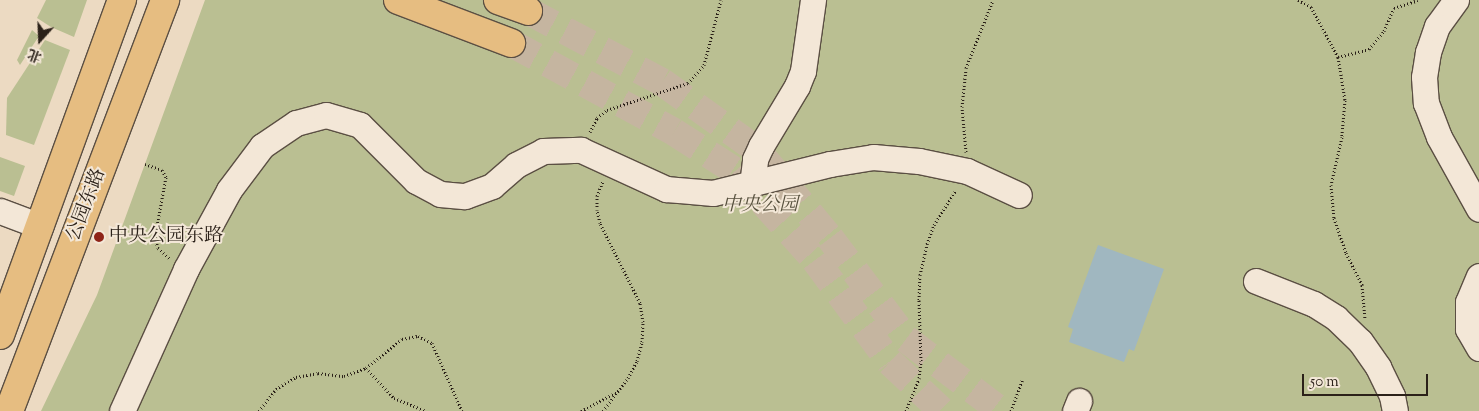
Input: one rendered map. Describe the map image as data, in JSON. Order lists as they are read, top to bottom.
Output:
{
  "streets": {
    "main road": ["公园东路"]
  },
  "parks": ["中央公园"],
  "places": ["中央公园东路"],
  "scale_bar": "50 m",
  "north": "bottom"
}
